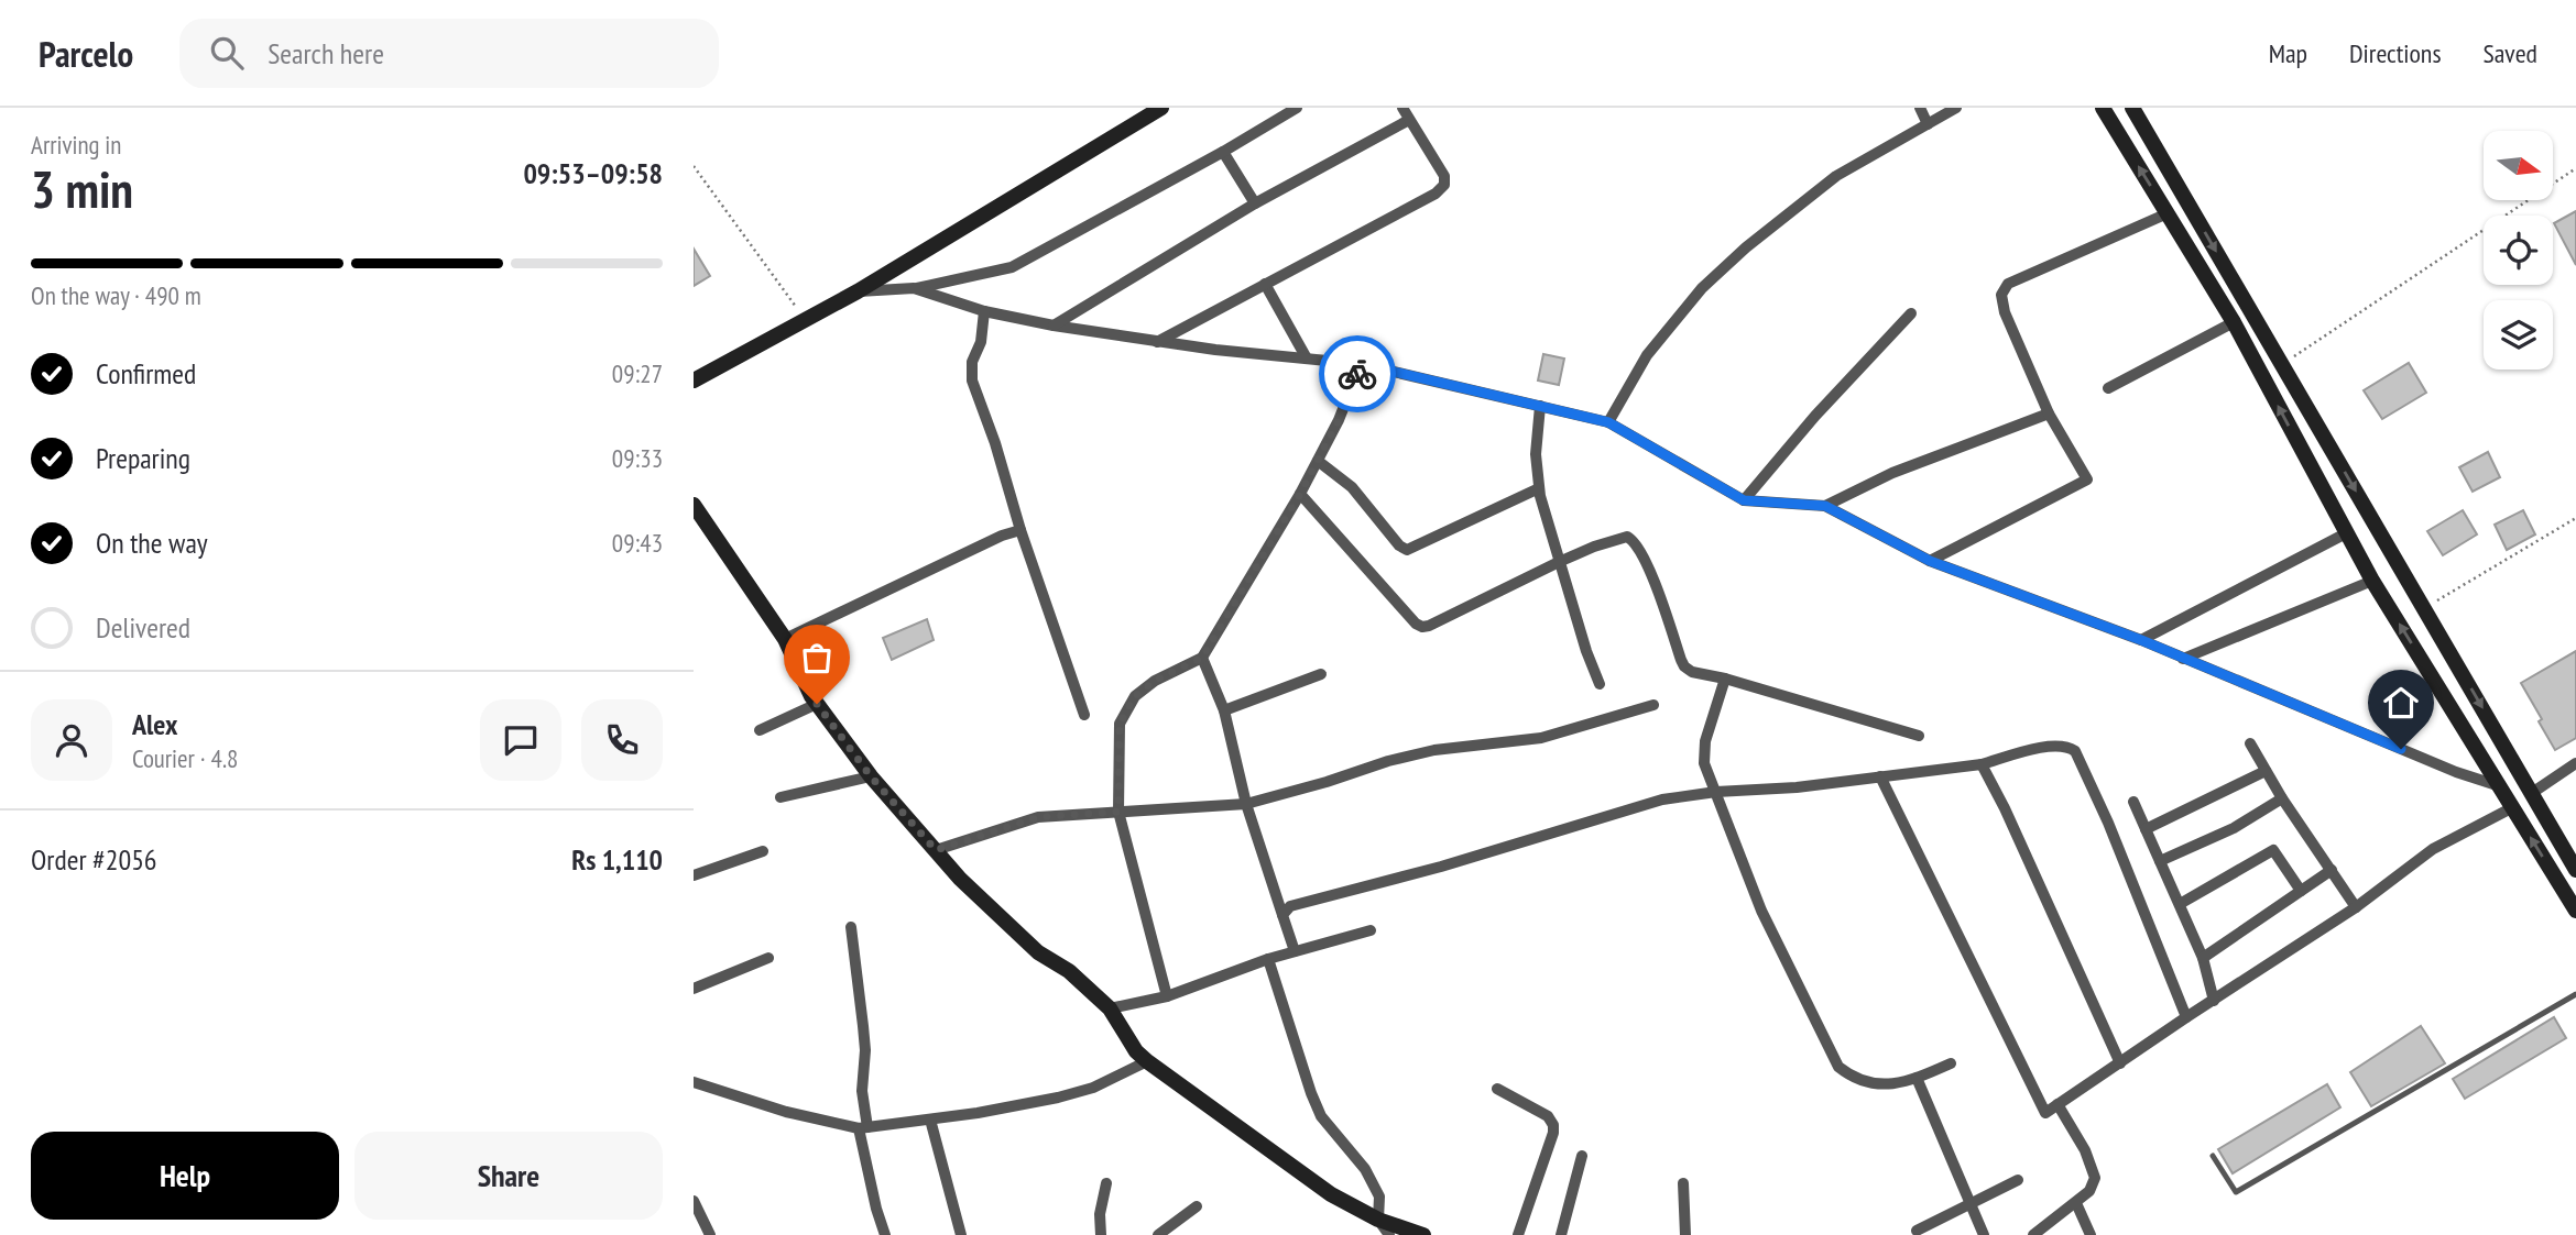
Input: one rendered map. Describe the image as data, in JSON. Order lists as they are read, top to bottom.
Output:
{
  "north": "right",
  "page": {
    "header": "Parcelo",
    "search": "Search here",
    "nav": ["Map", "Directions", "Saved"],
    "heading": ["3 min", "Arriving in", "09:53–09:58"],
    "panel": [
      "Alex",
      "Courier · 4.8",
      "Order #2056",
      "Rs 1,110"
    ],
    "bar": "On the way · 490 m",
    "list": [
      ["Confirmed", "09:27"],
      ["Preparing", "09:33"],
      ["On the way", "09:43"],
      "Delivered"
    ],
    "buttons": ["Help", "Share"]
  }
}
